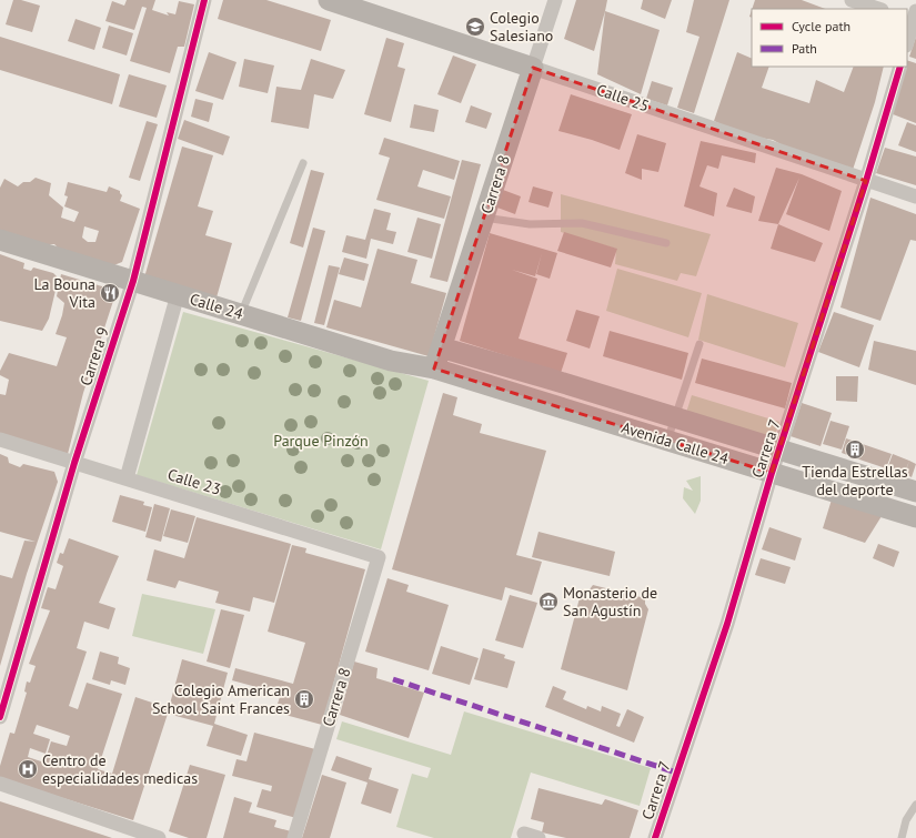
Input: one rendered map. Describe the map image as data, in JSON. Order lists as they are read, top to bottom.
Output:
{
  "streets": {
    "main road": [
      "Calle 25",
      "Carrera 8",
      "Calle 24",
      "Avenida Calle 24"
    ],
    "street": ["Carrera 9", "Carrera 7", "Calle 23"]
  },
  "crossings": [
    ["Calle 25", "Carrera 8"],
    ["Calle 25", "Carrera 7"],
    ["Carrera 8", "Calle 24"],
    ["Carrera 8", "Avenida Calle 24"],
    ["Carrera 8", "Calle 23"],
    ["Calle 24", "Carrera 9"],
    ["Calle 24", "Avenida Calle 24"],
    ["Carrera 9", "Calle 23"],
    ["Avenida Calle 24", "Carrera 7"]
  ],
  "parks": ["Parque Pinzón"],
  "places": {
    "school or university": ["Colegio Salesiano"],
    "restaurant": ["La Bouna Vita"],
    "building": ["Tienda Estrellas del deporte", "Colegio American School Saint Frances"],
    "museum": ["Monasterio de San Agustín"],
    "hospital": ["Centro de especialidades medicas"]
  },
  "legend": ["Cycle path", "Path"]
}
